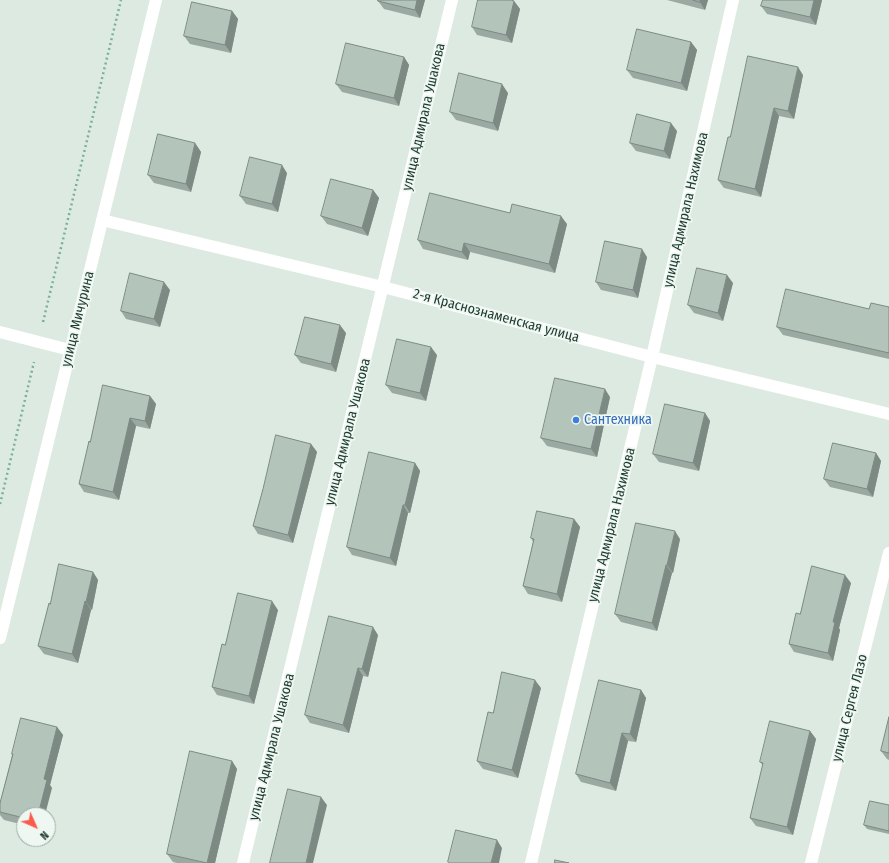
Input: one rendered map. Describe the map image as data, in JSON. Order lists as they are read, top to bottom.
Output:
{
  "streets": {
    "street": [
      "улица Адмирала Ушакова",
      "улица Адмирала Нахимова",
      "2-я Краснознаменская улица",
      "улица Мичурина",
      "улица Сергея Лазо"
    ]
  },
  "crossings": [
    ["улица Адмирала Ушакова", "2-я Краснознаменская улица"],
    ["улица Адмирала Нахимова", "2-я Краснознаменская улица"],
    ["2-я Краснознаменская улица", "улица Мичурина"]
  ],
  "places": ["Сантехника"],
  "north": "bottom right"
}
